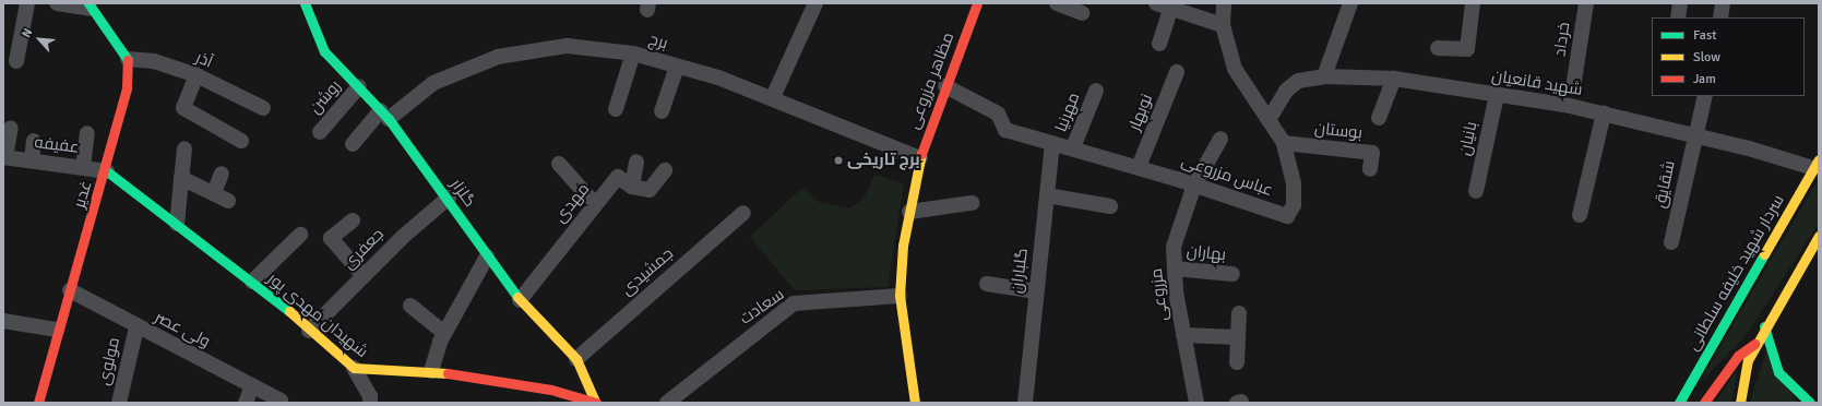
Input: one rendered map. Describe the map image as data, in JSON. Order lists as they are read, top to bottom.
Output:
{
  "streets": {
    "street": [
      "خرداد",
      "برج",
      "آذر",
      "مظاهر مزروعی",
      "شهید قانعیان",
      "روشن",
      "مهرنیا",
      "نوبهار",
      "بوستان",
      "بانیان",
      "عفیفه",
      "عباس مزروعی",
      "شقایق",
      "گلزار",
      "غدیر",
      "مهدی",
      "جعفری",
      "بهاران",
      "گلباران",
      "جمشیدی",
      "سردار شهید خلیفه سلطانی",
      "مزروعی",
      "سعادت",
      "شهیدان مهدی پور",
      "ولی عصر",
      "مولوی"
    ]
  },
  "crossings": [
    ["برج", "مظاهر مزروعی"],
    ["برج", "گلزار"],
    ["آذر", "غدیر"],
    ["مظاهر مزروعی", "عباس مزروعی"],
    ["مظاهر مزروعی", "سعادت"],
    ["شهید قانعیان", "بانیان"],
    ["شهید قانعیان", "عباس مزروعی"],
    ["شهید قانعیان", "شقایق"],
    ["شهید قانعیان", "سردار شهید خلیفه سلطانی"],
    ["روشن", "گلزار"],
    ["مهرنیا", "عباس مزروعی"],
    ["نوبهار", "عباس مزروعی"],
    ["بوستان", "عباس مزروعی"],
    ["عفیفه", "غدیر"],
    ["عفیفه", "شهیدان مهدی پور"],
    ["عباس مزروعی", "گلباران"],
    ["عباس مزروعی", "مزروعی"],
    ["گلزار", "مهدی"],
    ["گلزار", "جعفری"],
    ["گلزار", "جمشیدی"],
    ["گلزار", "شهیدان مهدی پور"],
    ["غدیر", "شهیدان مهدی پور"],
    ["غدیر", "ولی عصر"],
    ["جعفری", "شهیدان مهدی پور"],
    ["بهاران", "مزروعی"],
    ["ولی عصر", "مولوی"]
  ],
  "places": ["برج تاریخی"],
  "legend": ["Fast", "Slow", "Jam"],
  "north": "top left"
}
